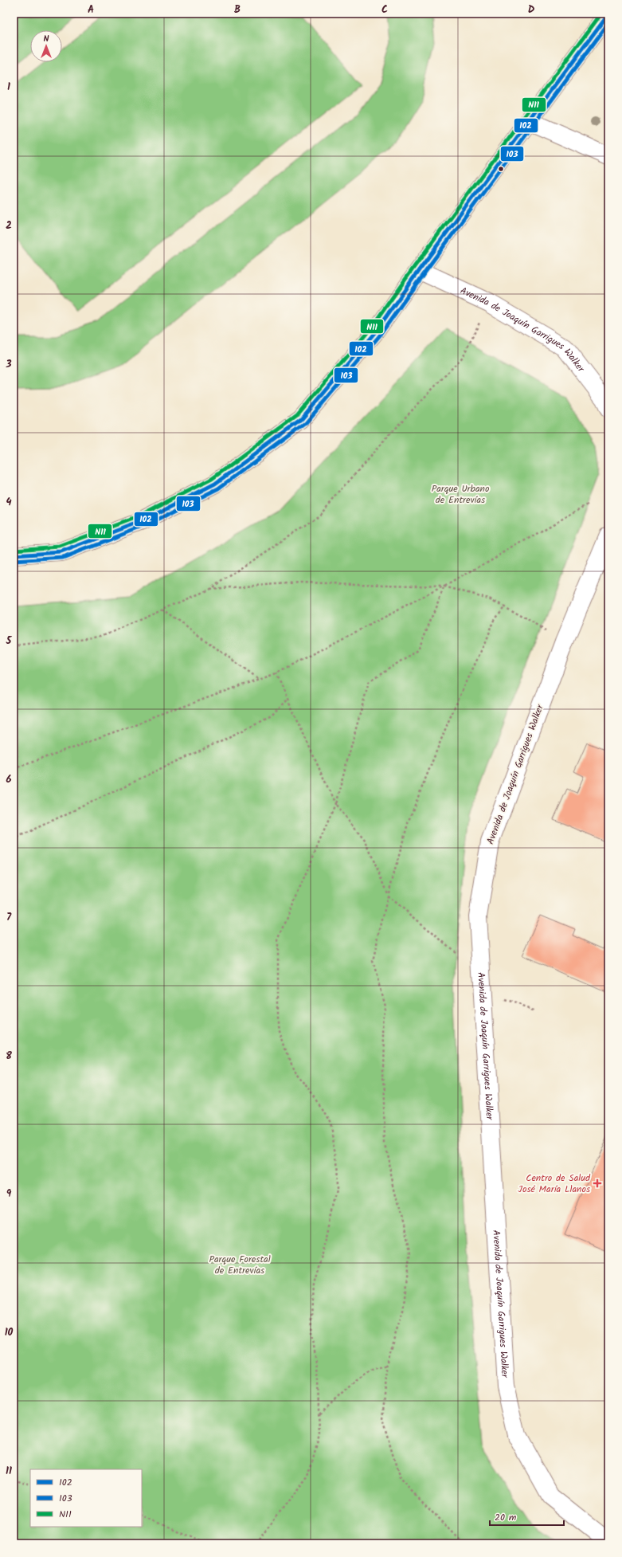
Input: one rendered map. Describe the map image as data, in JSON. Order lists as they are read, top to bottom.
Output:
{
  "streets": {
    "street": ["Avenida de Joaquín Garrigues Walker"]
  },
  "parks": ["Parque Urbano de Entrevías", "Parque Forestal de Entrevías"],
  "places": {
    "health": ["Centro de Salud José María Llanos"]
  },
  "lines": ["transit line 102", "transit line N11", "transit line 103"],
  "legend": ["102", "103", "N11"],
  "scale_bar": "20 m",
  "north": "top",
  "grid": {
    "columns": [
      "A",
      "B",
      "C",
      "D"
    ],
    "rows": [
      "1",
      "2",
      "3",
      "4",
      "5",
      "6",
      "7",
      "8",
      "9",
      "10",
      "11"
    ]
  }
}
